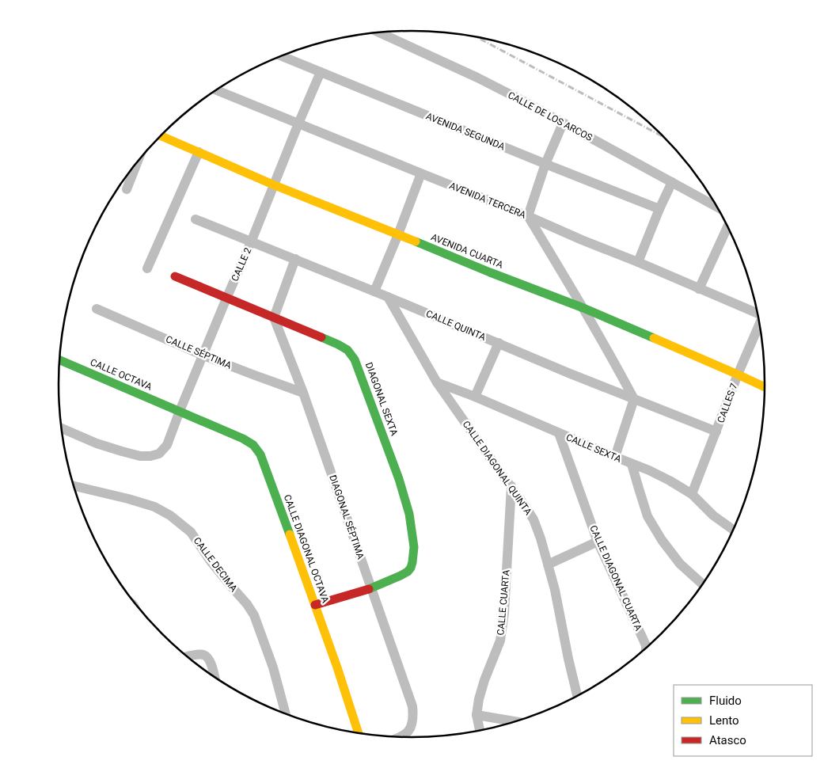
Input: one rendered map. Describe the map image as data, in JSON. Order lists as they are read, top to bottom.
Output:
{
  "streets": {
    "street": [
      "CALLE DE LOS ARCOS",
      "AVENIDA SEGUNDA",
      "AVENIDA TERCERA",
      "AVENIDA CUARTA",
      "CALLE 2",
      "CALLE QUINTA",
      "CALLE SÉPTIMA",
      "CALLE OCTAVA",
      "DIAGONAL SEXTA",
      "CALLES 7",
      "CALLE SEXTA",
      "CALLE DIAGONAL QUINTA",
      "DIAGONAL SÉPTIMA",
      "CALLE DIAGONAL OCTAVA",
      "CALLE DECIMA",
      "CALLE DIAGONAL CUARTA",
      "CALLE CUARTA"
    ]
  },
  "crossings": [
    ["AVENIDA SEGUNDA", "CALLE 2"],
    ["AVENIDA TERCERA", "CALLE 2"],
    ["AVENIDA CUARTA", "CALLE 2"],
    ["AVENIDA CUARTA", "CALLES 7"],
    ["CALLE 2", "CALLE QUINTA"],
    ["CALLE 2", "CALLE SÉPTIMA"],
    ["CALLE 2", "CALLE OCTAVA"],
    ["CALLE 2", "DIAGONAL SEXTA"],
    ["CALLE 2", "CALLE DIAGONAL OCTAVA"],
    ["CALLE QUINTA", "CALLES 7"],
    ["CALLE QUINTA", "CALLE DIAGONAL QUINTA"],
    ["CALLE SÉPTIMA", "DIAGONAL SÉPTIMA"],
    ["CALLE OCTAVA", "CALLE DIAGONAL OCTAVA"],
    ["DIAGONAL SEXTA", "DIAGONAL SÉPTIMA"],
    ["DIAGONAL SEXTA", "CALLE DIAGONAL OCTAVA"],
    ["CALLES 7", "CALLE SEXTA"],
    ["CALLE SEXTA", "CALLE DIAGONAL QUINTA"],
    ["CALLE SEXTA", "CALLE DIAGONAL CUARTA"],
    ["CALLE DIAGONAL QUINTA", "CALLE CUARTA"]
  ],
  "legend": ["Fluido", "Lento", "Atasco"]
}
